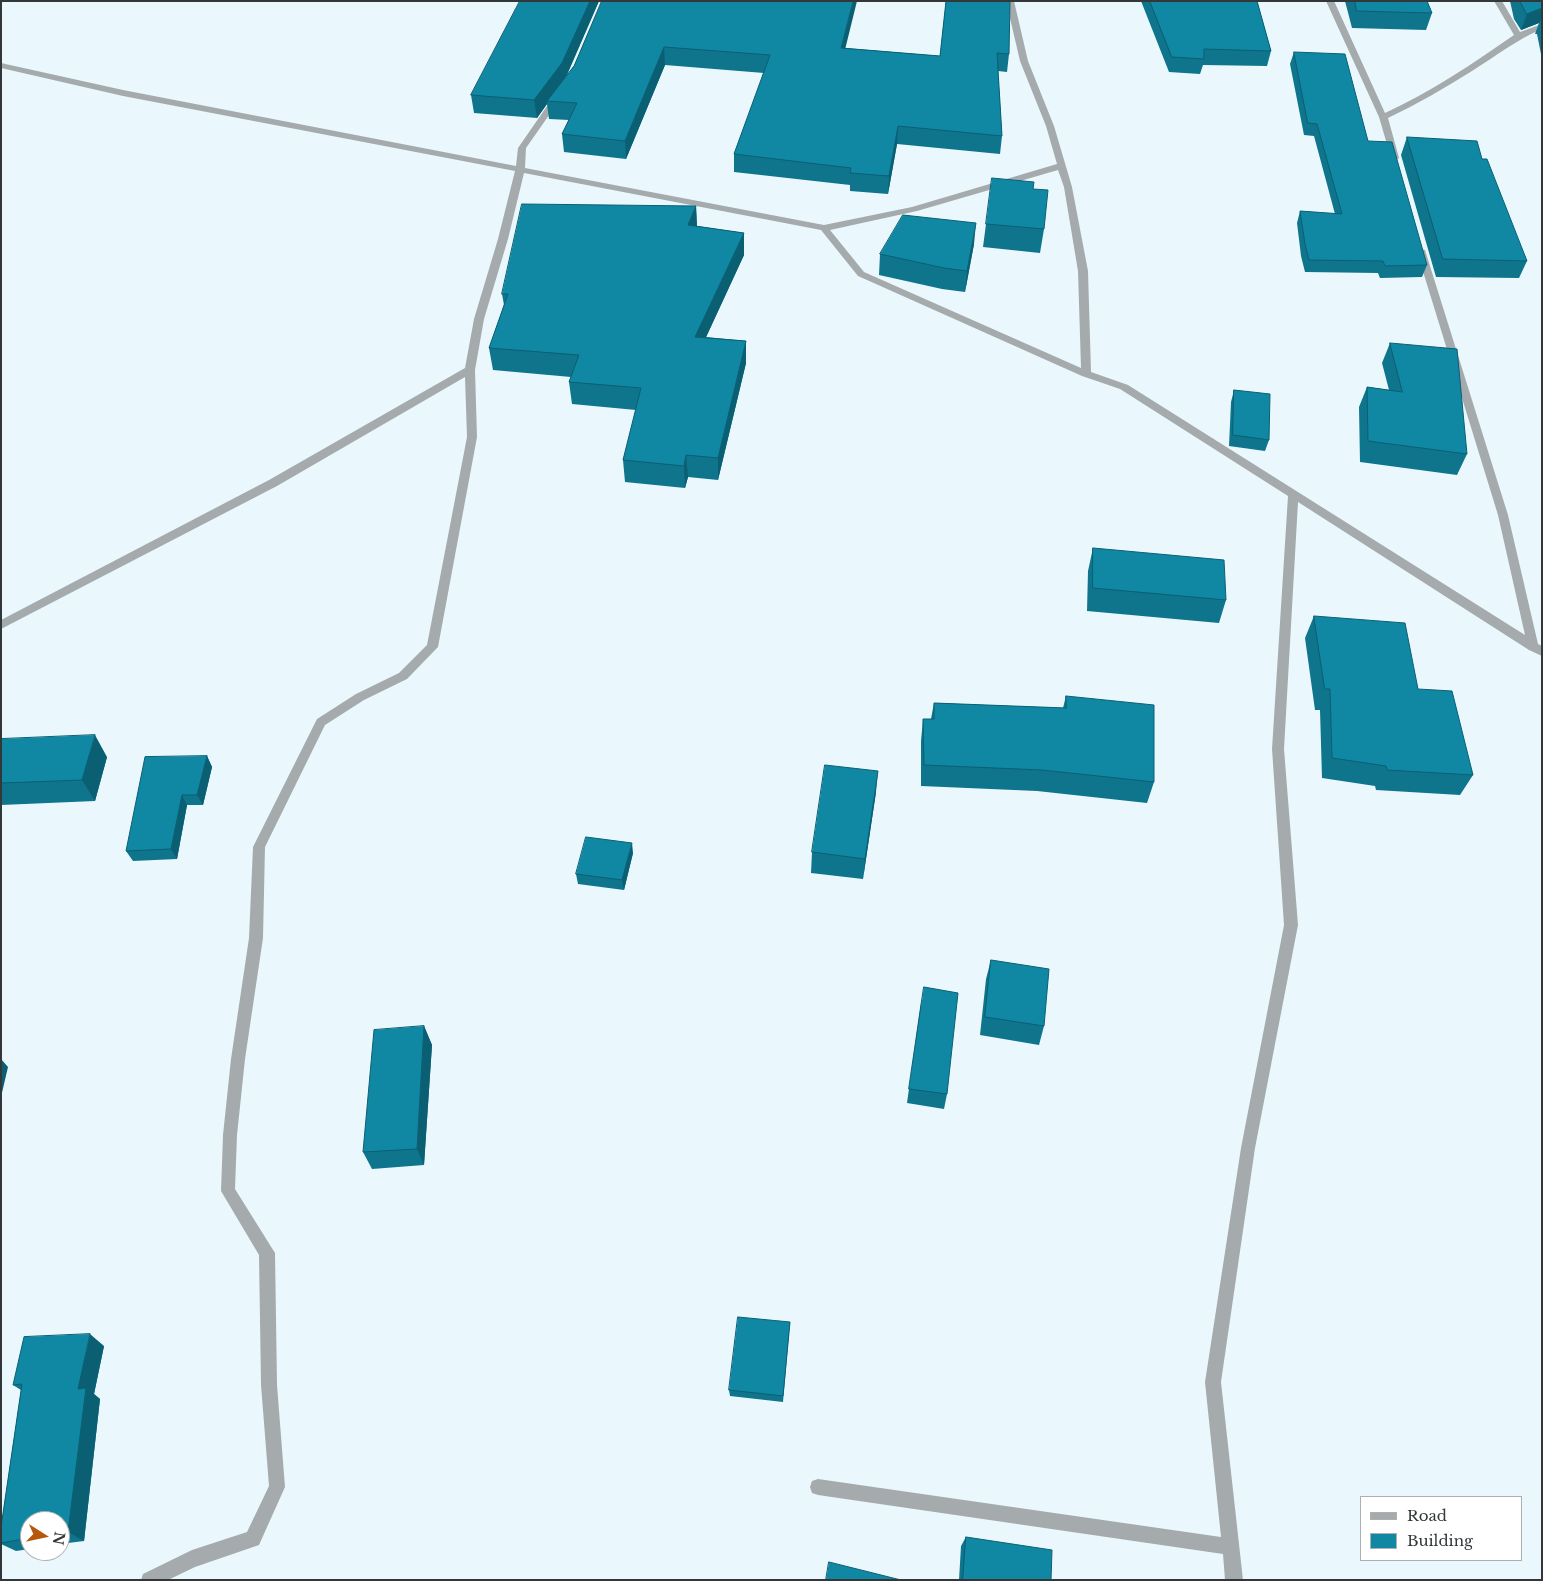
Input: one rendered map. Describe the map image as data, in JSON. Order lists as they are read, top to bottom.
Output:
{
  "legend": ["Road", "Building"],
  "north": "right"
}
